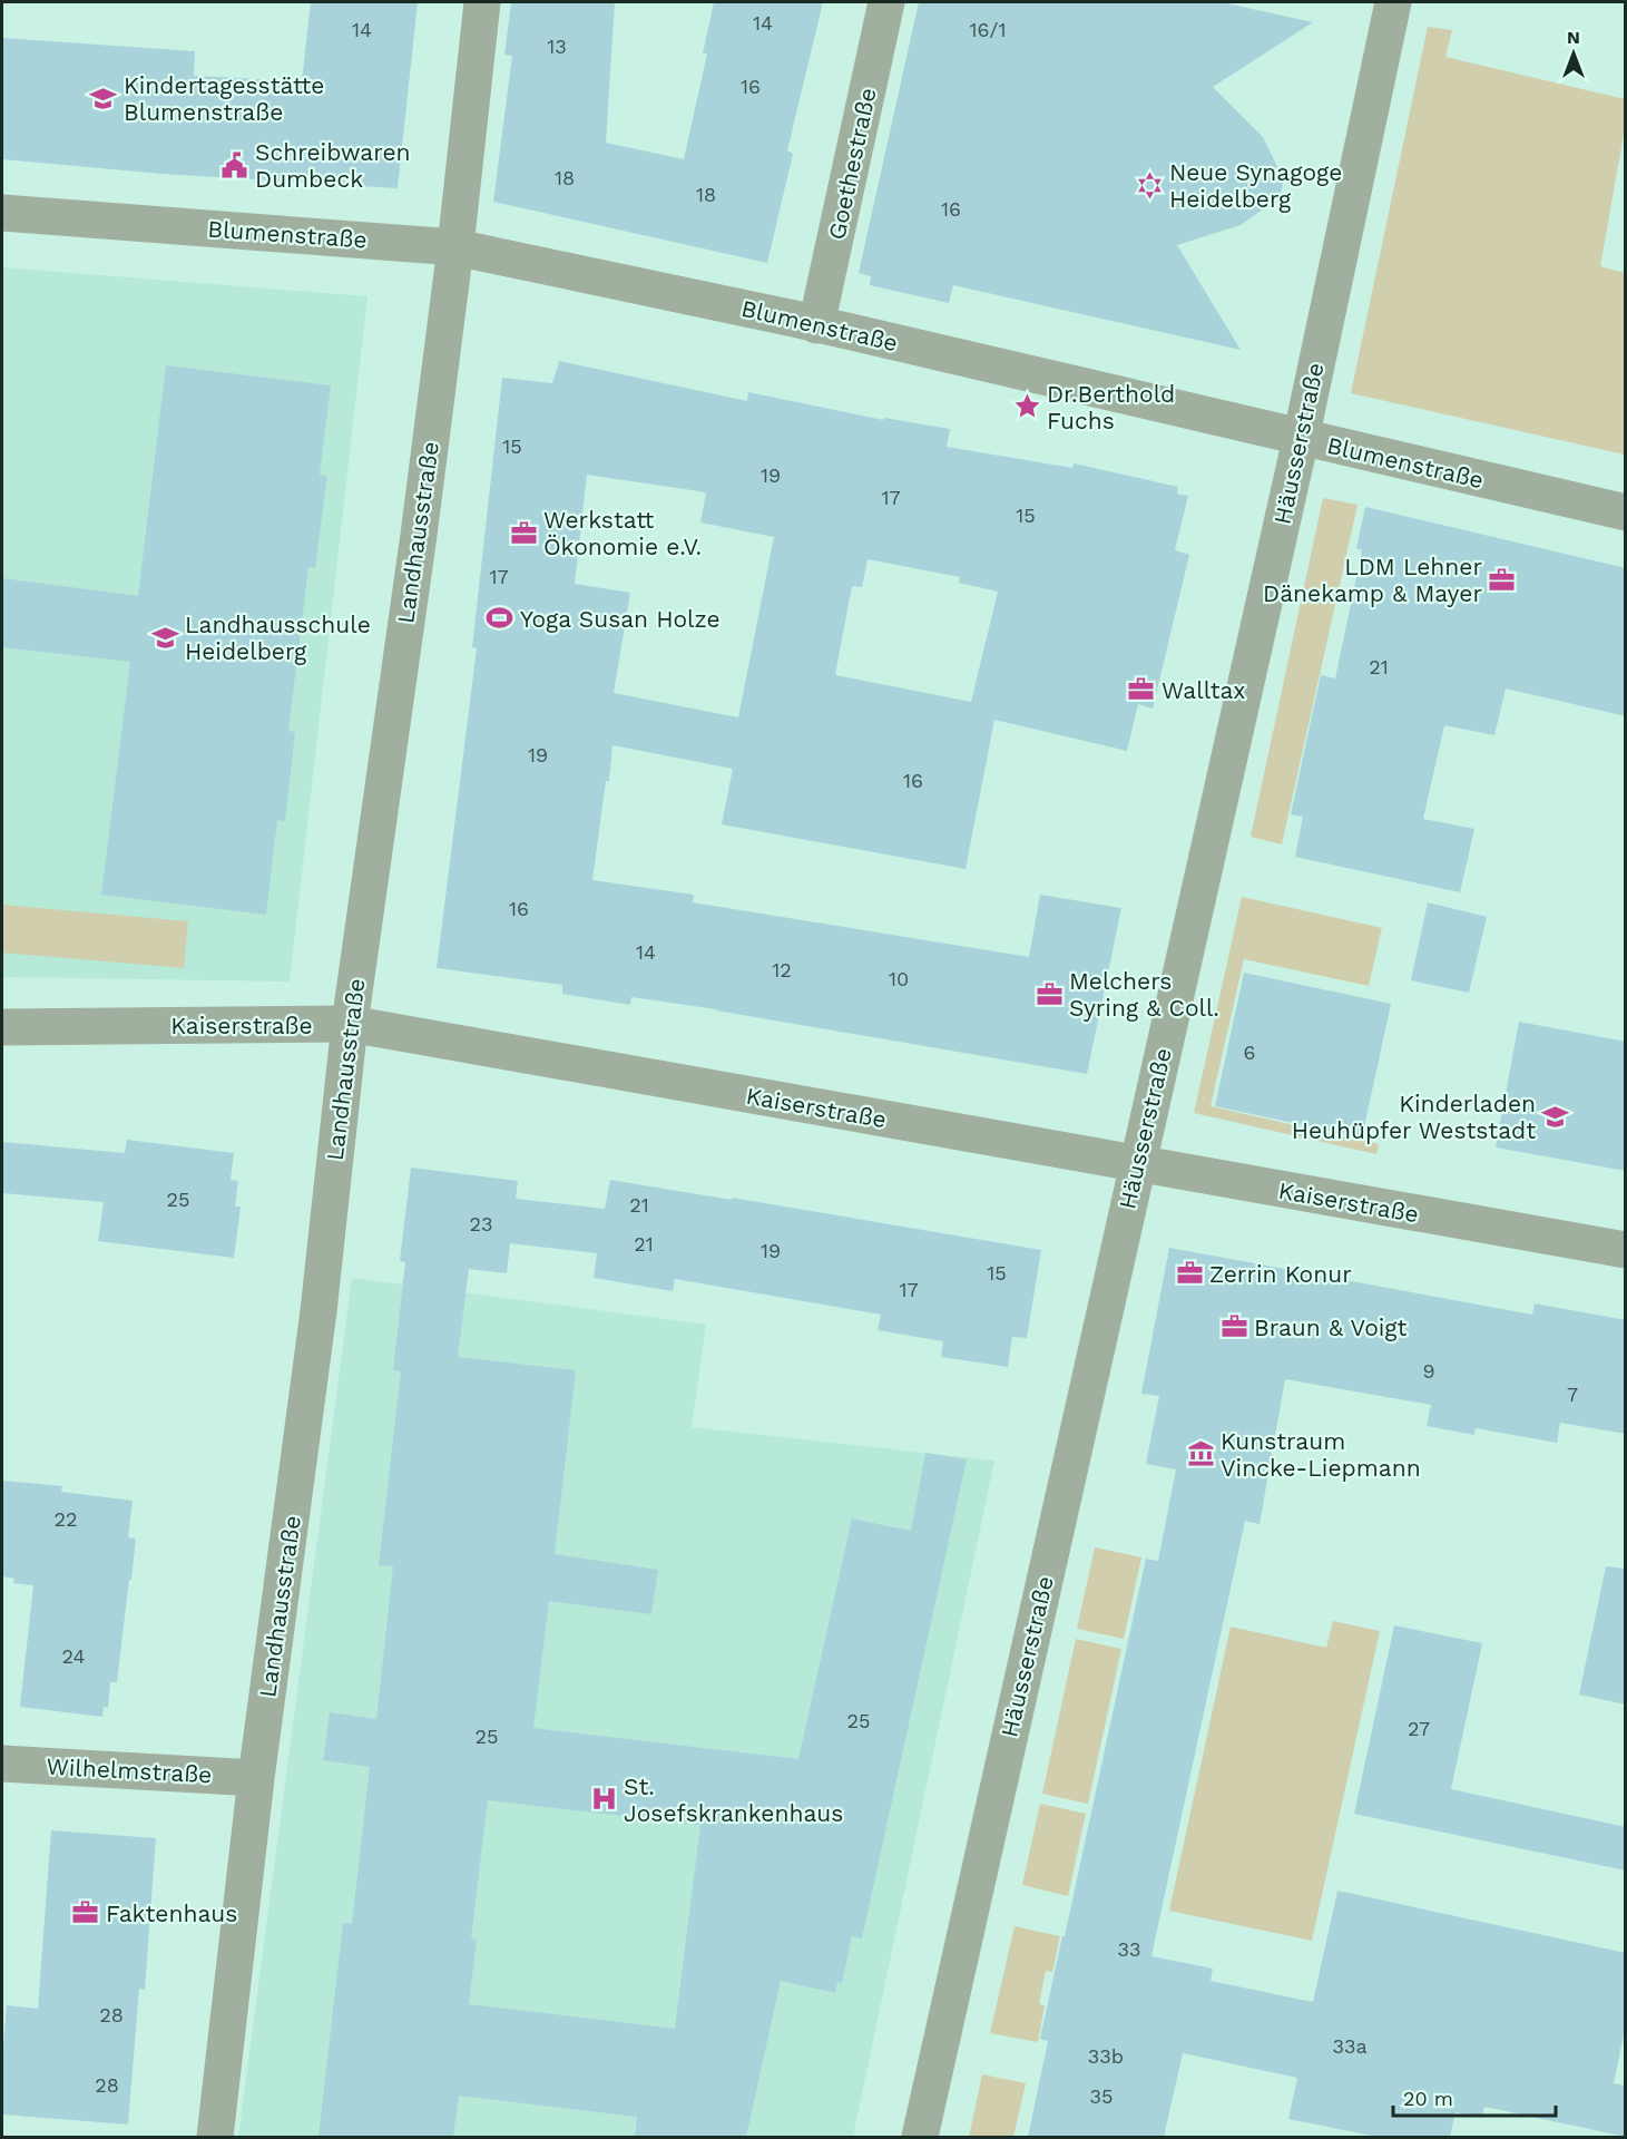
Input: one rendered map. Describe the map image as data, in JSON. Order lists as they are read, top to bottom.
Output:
{
  "streets": {
    "street": [
      "Goethestraße",
      "Blumenstraße",
      "Häusserstraße",
      "Landhausstraße",
      "Kaiserstraße",
      "Wilhelmstraße"
    ]
  },
  "crossings": [
    ["Goethestraße", "Blumenstraße"],
    ["Blumenstraße", "Häusserstraße"],
    ["Blumenstraße", "Landhausstraße"],
    ["Häusserstraße", "Kaiserstraße"],
    ["Landhausstraße", "Kaiserstraße"],
    ["Landhausstraße", "Wilhelmstraße"]
  ],
  "places": {
    "school or university": ["Kindertagesstätte Blumenstraße", "Landhausschule Heidelberg", "Kinderladen Heuhüpfer Weststadt"],
    "public building": ["Schreibwaren Dumbeck"],
    "synagogue": ["Neue Synagoge Heidelberg"],
    "place": ["Dr.Berthold Fuchs"],
    "office": [
      "Werkstatt Ökonomie e.V.",
      "LDM Lehner Dänekamp & Mayer",
      "Walltax",
      "Melchers Syring & Coll.",
      "Zerrin Konur",
      "Braun & Voigt",
      "Faktenhaus"
    ],
    "sports": ["Yoga Susan Holze"],
    "museum": ["Kunstraum Vincke-Liepmann"],
    "hospital": ["St. Josefskrankenhaus"]
  },
  "house_numbers": [
    "14",
    "14",
    "16/1",
    "13",
    "16",
    "18",
    "18",
    "16",
    "15",
    "19",
    "17",
    "15",
    "17",
    "21",
    "19",
    "16",
    "16",
    "14",
    "12",
    "10",
    "6",
    "25",
    "21",
    "23",
    "21",
    "19",
    "15",
    "17",
    "9",
    "7",
    "22",
    "24",
    "25",
    "27",
    "25",
    "33",
    "28",
    "33a",
    "33b",
    "28",
    "35"
  ],
  "scale_bar": "20 m",
  "north": "top"
}
